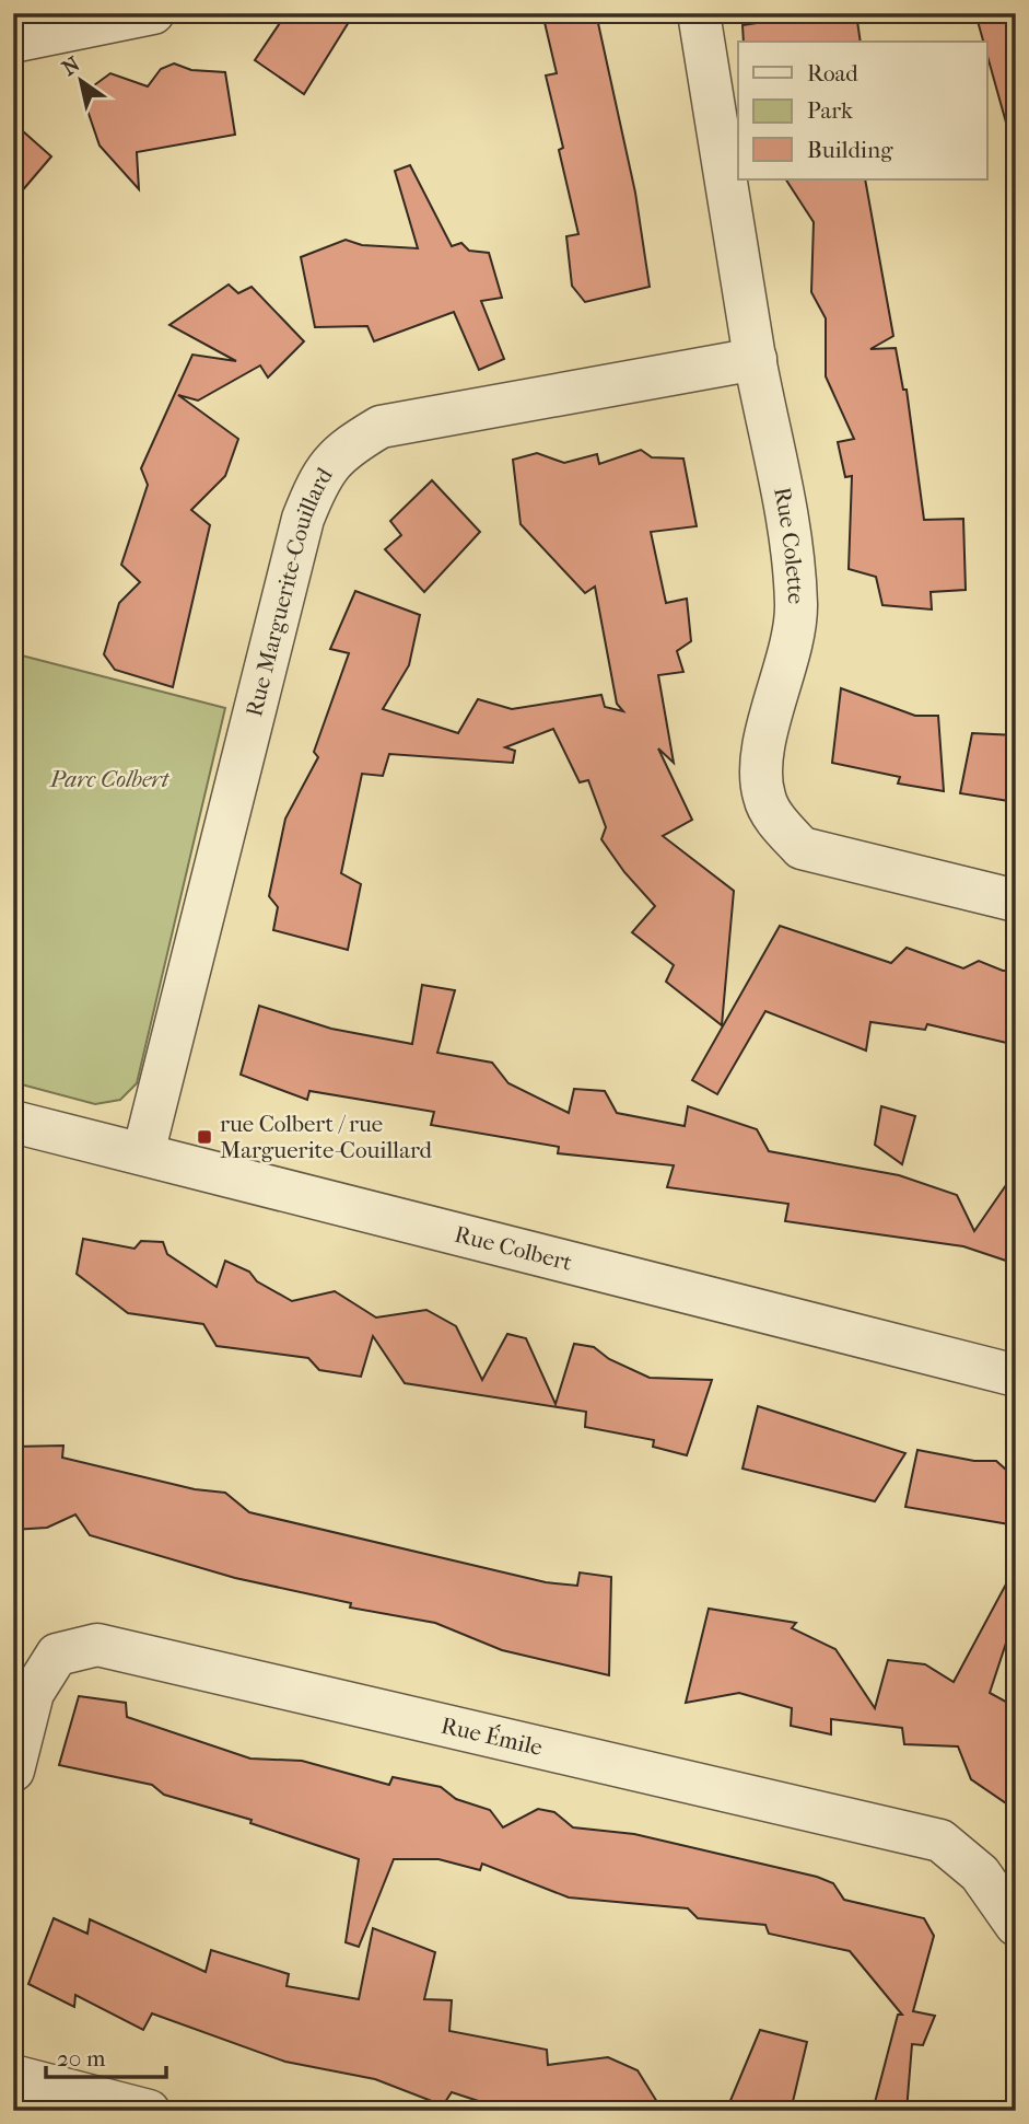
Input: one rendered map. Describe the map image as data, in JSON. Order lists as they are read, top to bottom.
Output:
{
  "streets": {
    "street": [
      "Rue Colette",
      "Rue Marguerite-Couillard",
      "Rue Colbert",
      "Rue Émile"
    ]
  },
  "crossings": [
    ["Rue Colette", "Rue Marguerite-Couillard"],
    ["Rue Marguerite-Couillard", "Rue Colbert"]
  ],
  "parks": ["Parc Colbert"],
  "places": {
    "transit": ["rue Colbert / rue Marguerite-Couillard"]
  },
  "legend": ["Road", "Park", "Building"],
  "scale_bar": "20 m",
  "north": "top left"
}
